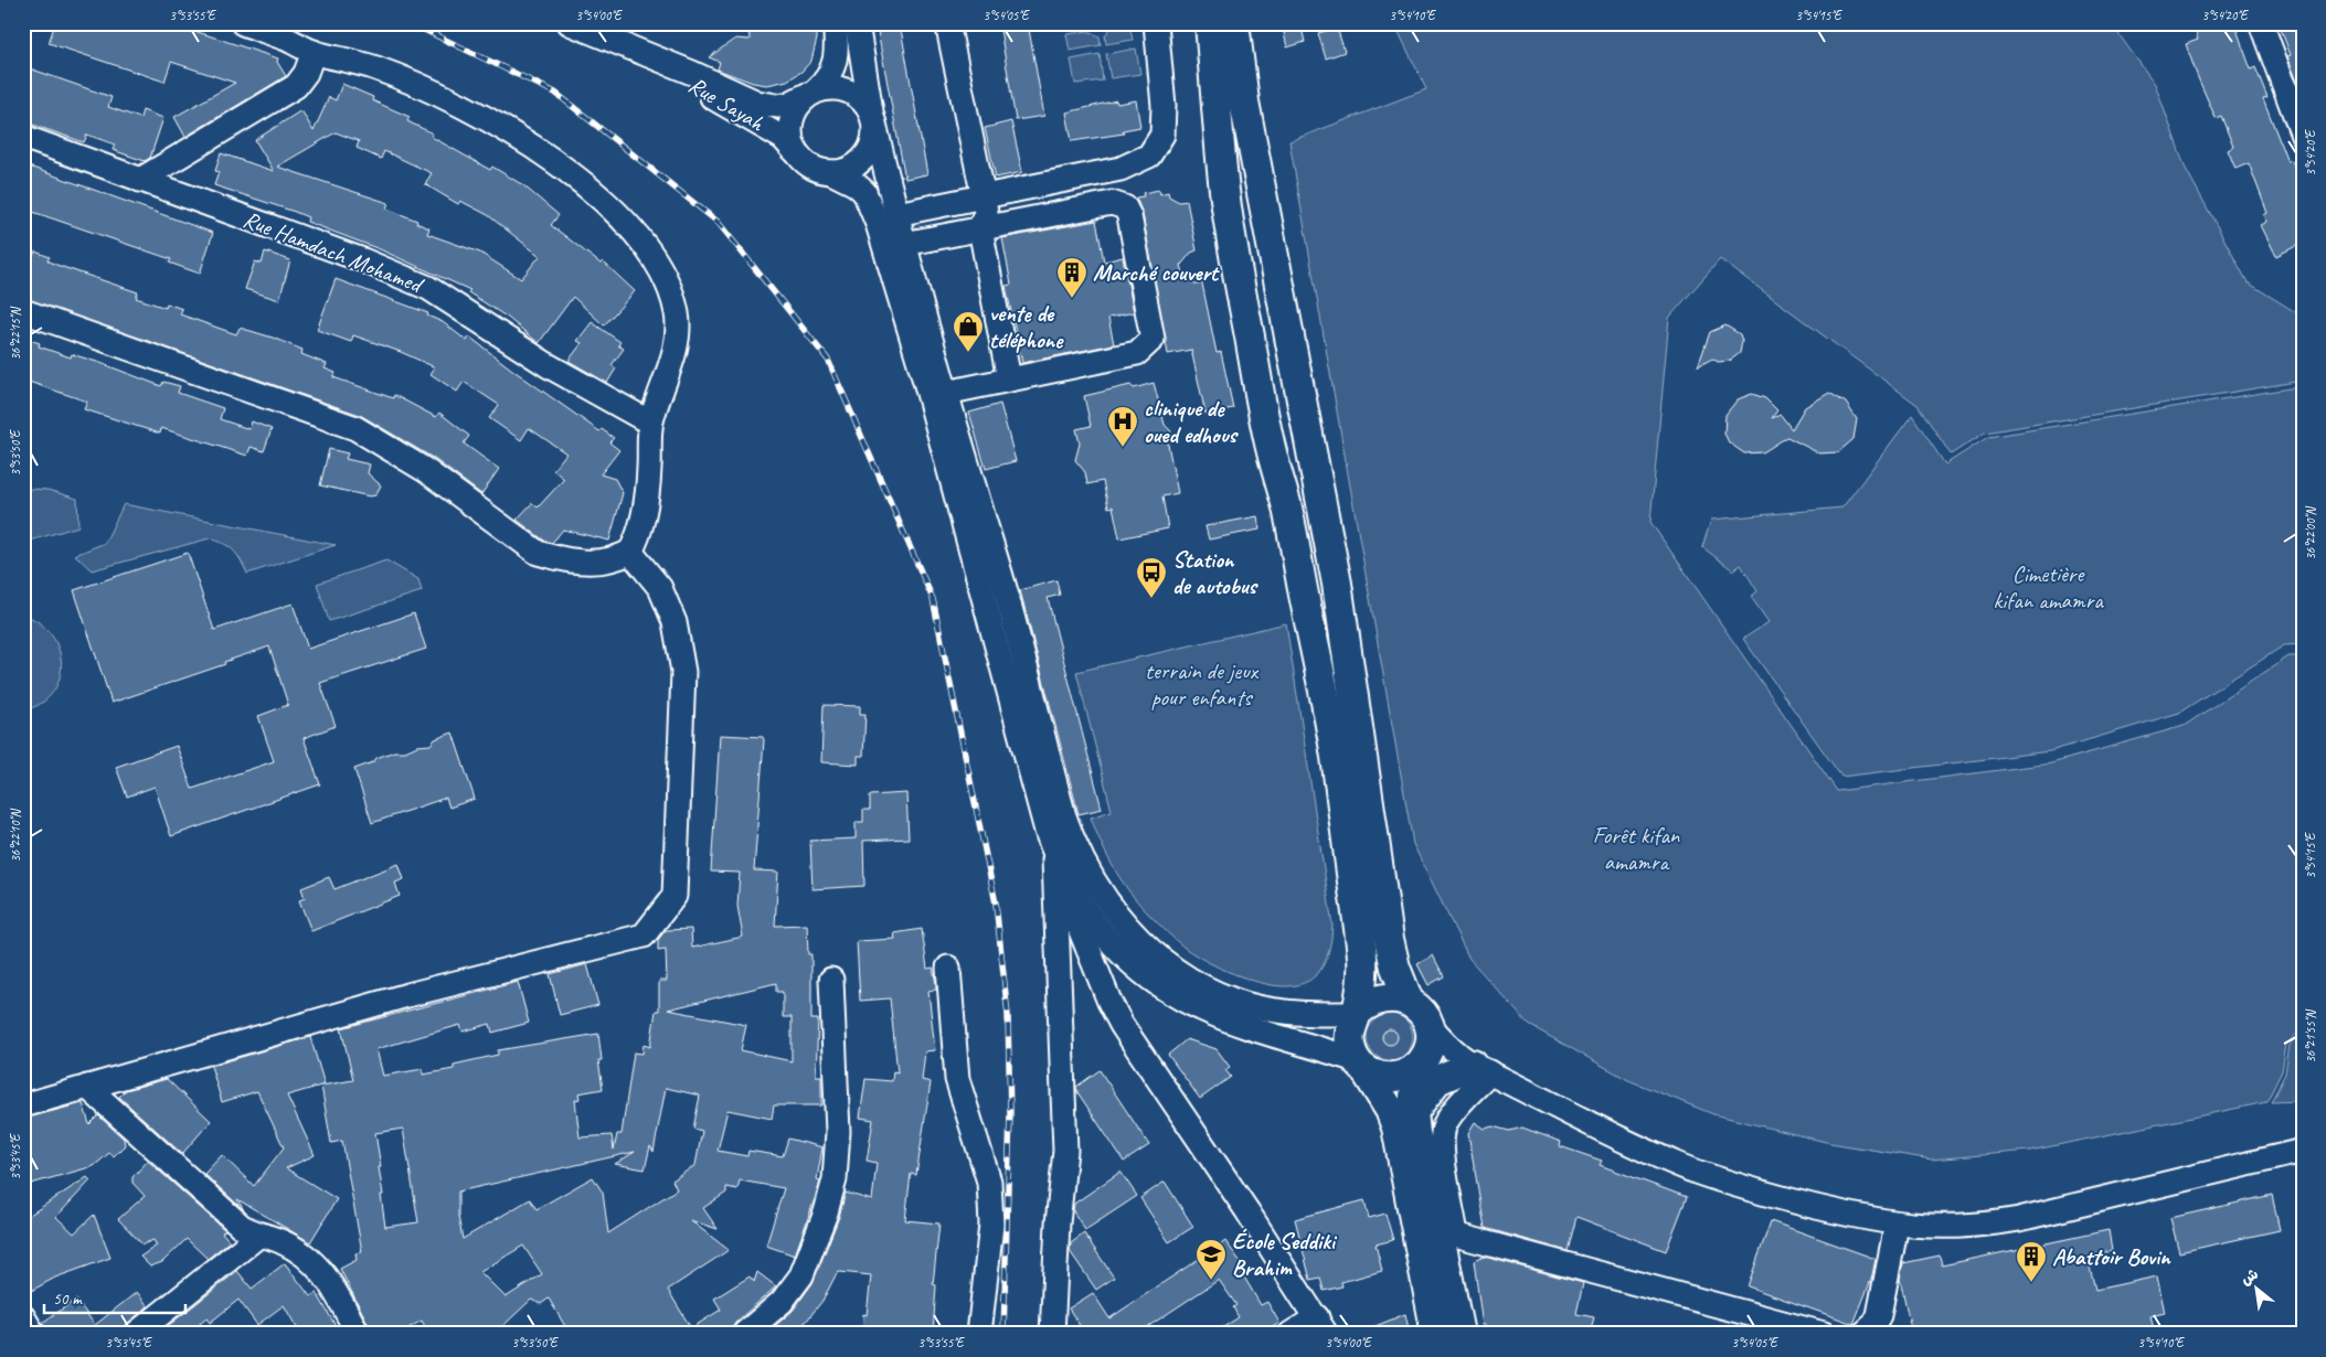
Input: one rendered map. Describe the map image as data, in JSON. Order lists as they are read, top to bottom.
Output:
{
  "streets": {
    "street": ["Rue Sayah", "Rue Hamdach Mohamed"]
  },
  "parks": ["Cimetière kifan amamra", "terrain de jeux pour enfants", "Forêt kifan amamra"],
  "places": {
    "building": ["Marché couvert", "Abattoir Bovin"],
    "shop": ["vente de téléphone"],
    "hospital": ["clinique de oued edhous"],
    "bus stop": ["Station de autobus"],
    "school or university": ["École Seddiki Brahim"]
  },
  "scale_bar": "50 m",
  "north": "top left",
  "coordinates": [
    "3°53'55\"E",
    "3°54'00\"E",
    "3°54'05\"E",
    "3°54'10\"E",
    "3°54'15\"E",
    "3°54'20\"E",
    "36°22'15\"N",
    "3°53'50\"E",
    "36°22'00\"N",
    "36°22'10\"N",
    "36°21'55\"N",
    "3°53'45\"E"
  ]
}
